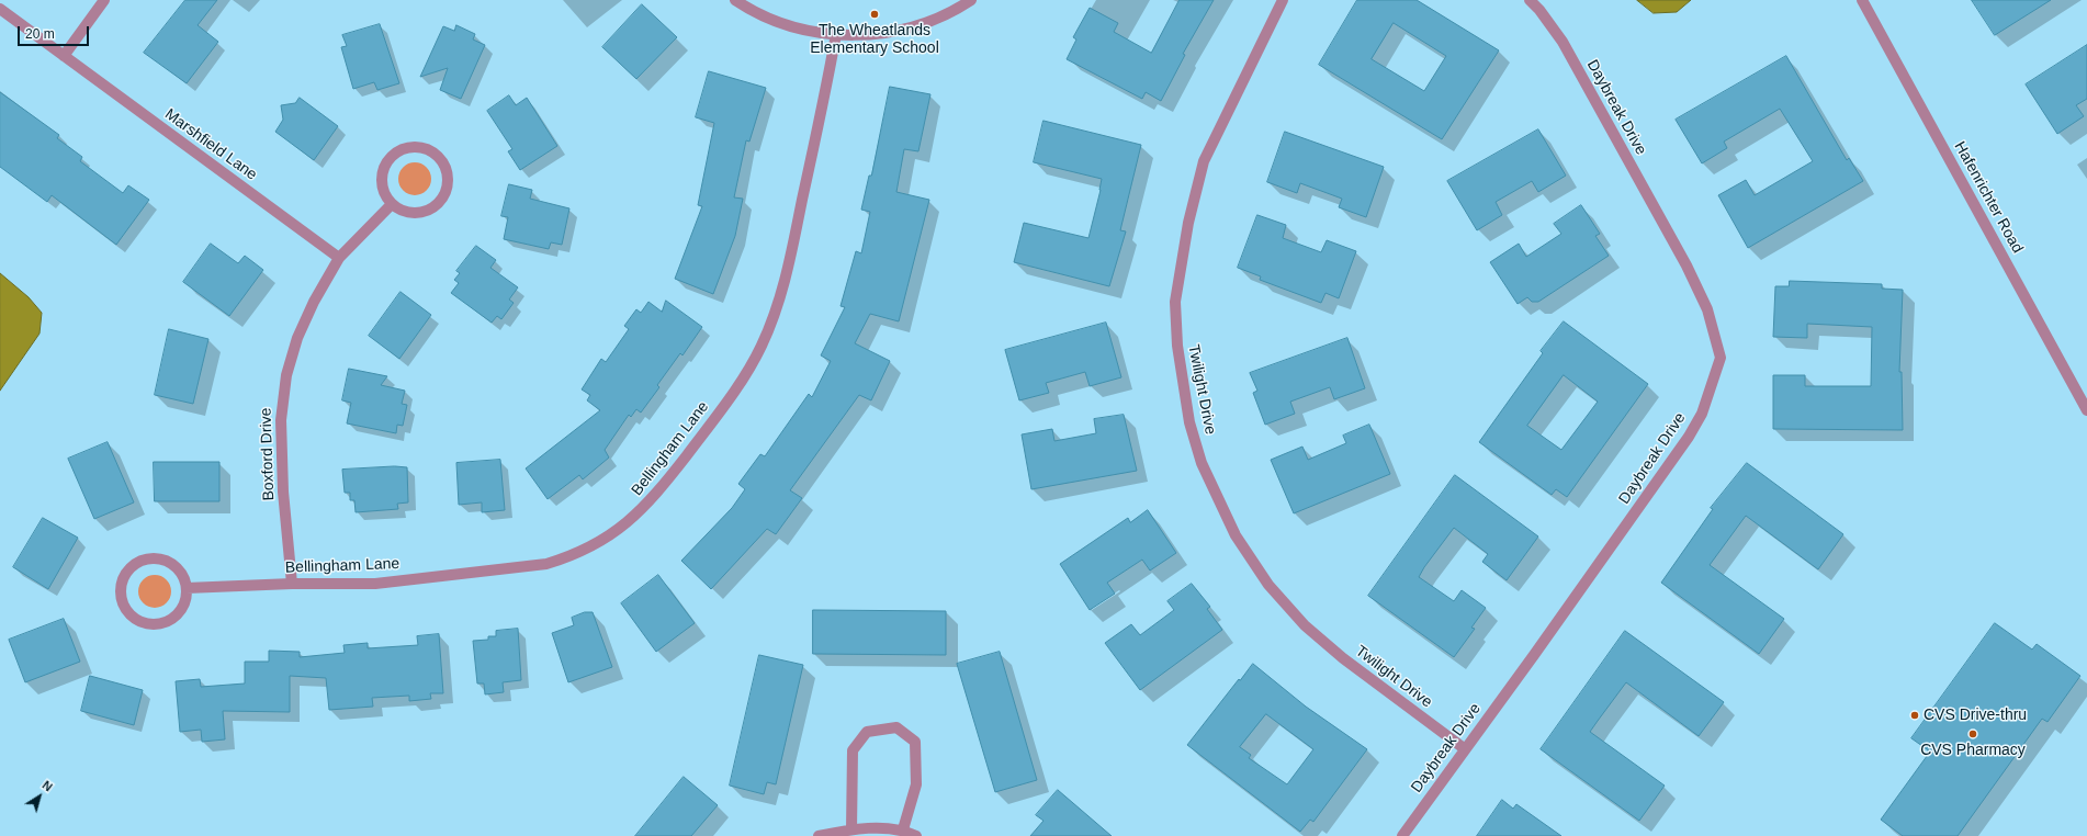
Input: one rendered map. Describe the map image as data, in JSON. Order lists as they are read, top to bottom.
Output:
{
  "streets": {
    "street": [
      "Daybreak Drive",
      "Marshfield Lane",
      "Hafenrichter Road",
      "Twilight Drive",
      "Bellingham Lane",
      "Boxford Drive"
    ]
  },
  "crossings": [
    ["Daybreak Drive", "Twilight Drive"],
    ["Marshfield Lane", "Boxford Drive"],
    ["Bellingham Lane", "Boxford Drive"]
  ],
  "places": ["The Wheatlands Elementary School", "CVS Drive-thru", "CVS Pharmacy"],
  "scale_bar": "20 m",
  "north": "top right"
}
